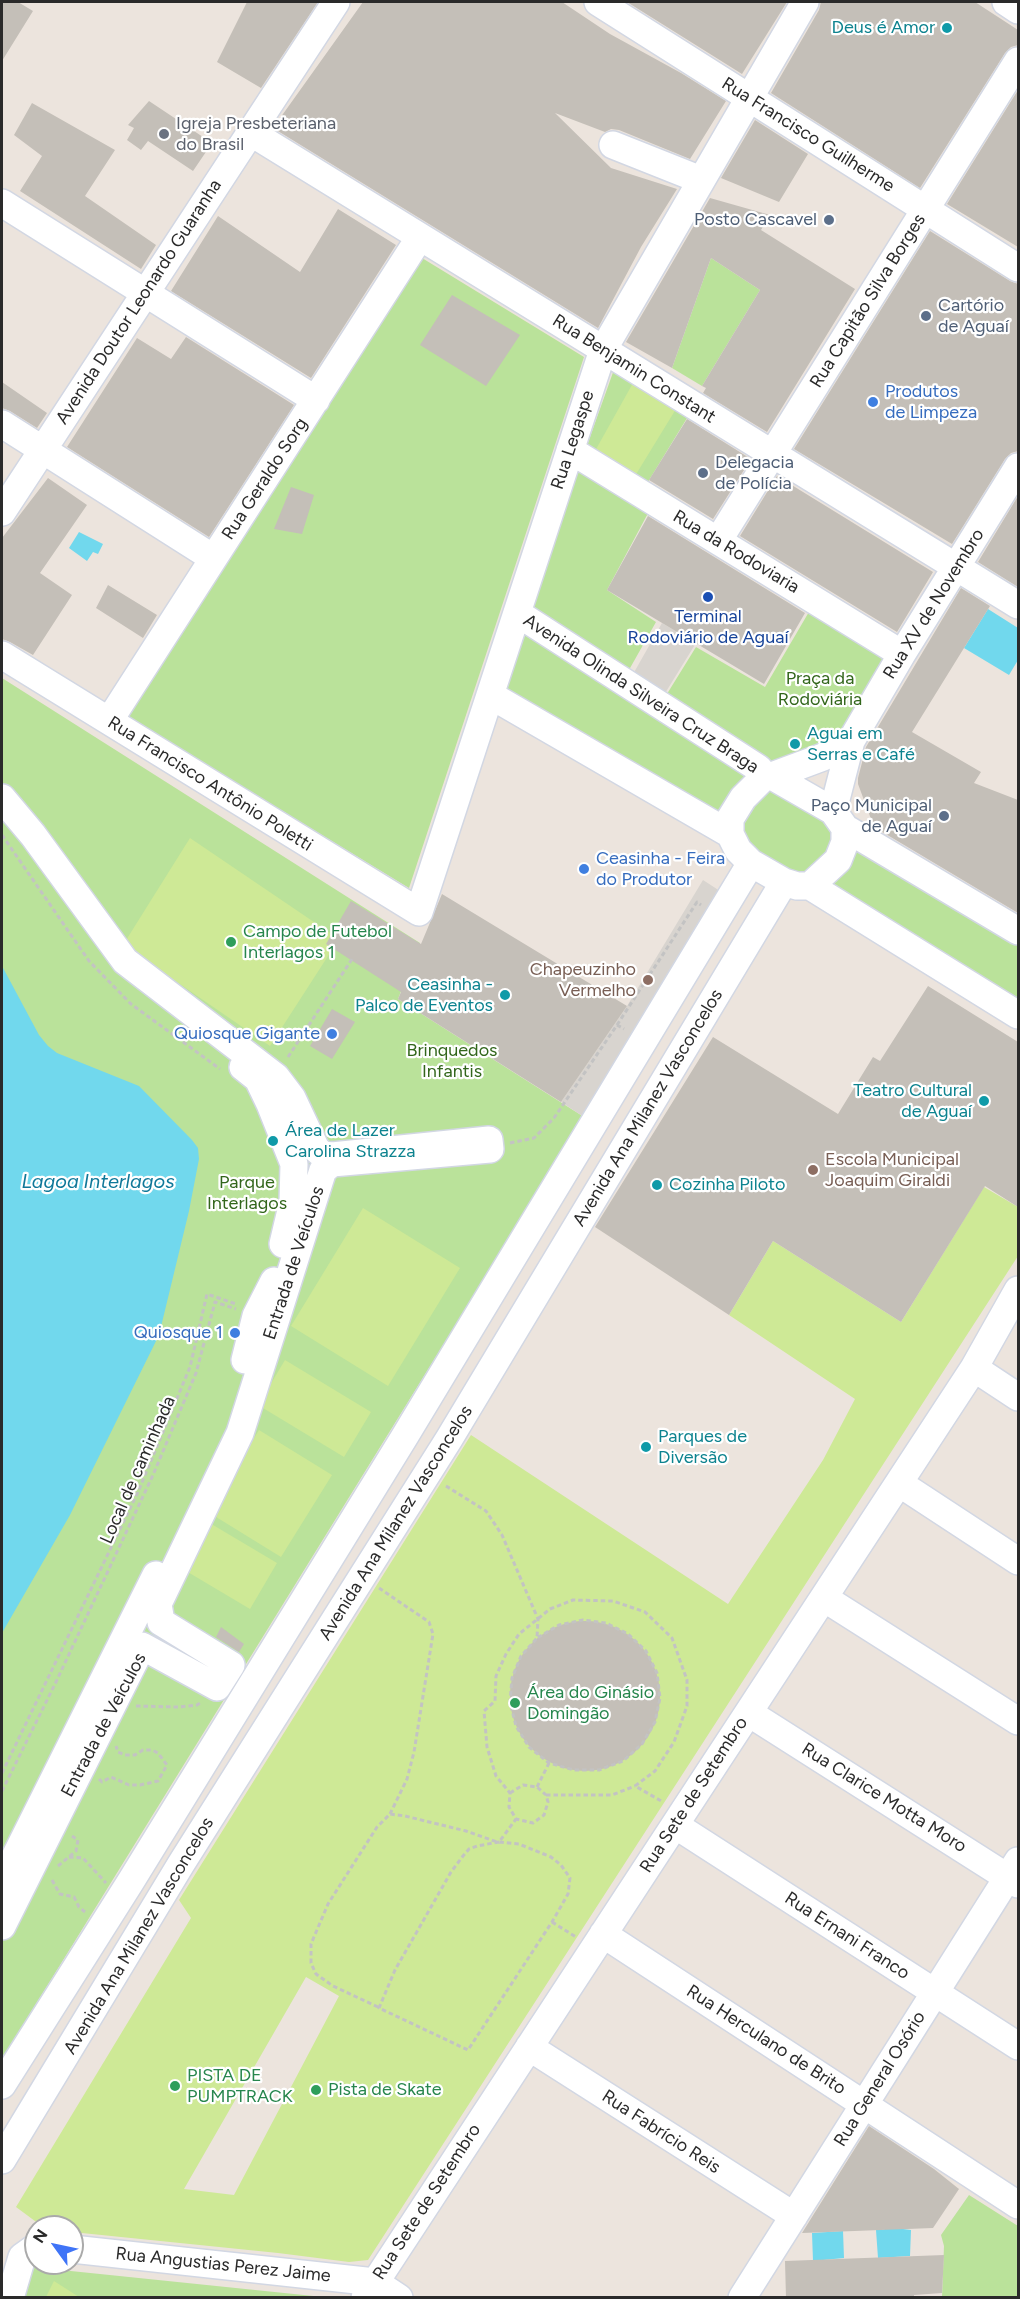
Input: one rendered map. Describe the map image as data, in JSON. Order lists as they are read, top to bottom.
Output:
{
  "streets": {
    "street": [
      "Rua Francisco Guilherme",
      "Rua Capitão Silva Borges",
      "Avenida Doutor Leonardo Guaranha",
      "Rua Benjamin Constant",
      "Rua Legaspe",
      "Rua Geraldo Sorg",
      "Rua da Rodoviaria",
      "Rua XV de Novembro",
      "Avenida Olinda Silveira Cruz Braga",
      "Rua Francisco Antônio Poletti",
      "Avenida Ana Milanez Vasconcelos",
      "Entrada de Veículos",
      "Rua Sete de Setembro",
      "Rua Clarice Motta Moro",
      "Rua Ernani Franco",
      "Rua Herculano de Brito",
      "Rua General Osório",
      "Rua Fabrício Reis",
      "Rua Angustias Perez Jaime"
    ],
    "path": ["Local de caminhada"]
  },
  "crossings": [
    ["Rua Francisco Guilherme", "Rua Capitão Silva Borges"],
    ["Rua Francisco Guilherme", "Rua Legaspe"],
    ["Rua Capitão Silva Borges", "Rua Benjamin Constant"],
    ["Rua Capitão Silva Borges", "Rua da Rodoviaria"],
    ["Avenida Doutor Leonardo Guaranha", "Rua Benjamin Constant"],
    ["Rua Benjamin Constant", "Rua Legaspe"],
    ["Rua Benjamin Constant", "Rua Geraldo Sorg"],
    ["Rua Benjamin Constant", "Rua XV de Novembro"],
    ["Rua Legaspe", "Rua da Rodoviaria"],
    ["Rua Legaspe", "Avenida Olinda Silveira Cruz Braga"],
    ["Rua Legaspe", "Rua Francisco Antônio Poletti"],
    ["Rua Geraldo Sorg", "Rua Francisco Antônio Poletti"],
    ["Rua da Rodoviaria", "Rua XV de Novembro"],
    ["Avenida Olinda Silveira Cruz Braga", "Avenida Ana Milanez Vasconcelos"],
    ["Entrada de Veículos", "Local de caminhada"],
    ["Rua Sete de Setembro", "Rua Clarice Motta Moro"],
    ["Rua Sete de Setembro", "Rua Ernani Franco"],
    ["Rua Sete de Setembro", "Rua Herculano de Brito"],
    ["Rua Sete de Setembro", "Rua Fabrício Reis"],
    ["Rua Sete de Setembro", "Rua Angustias Perez Jaime"],
    ["Rua Clarice Motta Moro", "Rua General Osório"],
    ["Rua Ernani Franco", "Rua General Osório"],
    ["Rua Herculano de Brito", "Rua General Osório"],
    ["Rua General Osório", "Rua Fabrício Reis"]
  ],
  "water": ["Lagoa Interlagos"],
  "parks": ["Praça da Rodoviária", "Brinquedos Infantis", "Parque Interlagos"],
  "places": [
    "Deus é Amor",
    "Igreja Presbeteriana do Brasil",
    "Posto Cascavel",
    "Cartório de Aguaí",
    "Produtos de Limpeza",
    "Delegacia de Polícia",
    "Terminal Rodoviário de Aguaí",
    "Aguai em Serras e Café",
    "Paço Municipal de Aguaí",
    "Ceasinha - Feira do Produtor",
    "Campo de Futebol Interlagos 1",
    "Chapeuzinho Vermelho",
    "Ceasinha - Palco de Eventos",
    "Quiosque Gigante",
    "Teatro Cultural de Aguaí",
    "Área de Lazer Carolina Strazza",
    "Escola Municipal Joaquim Giraldi",
    "Cozinha Piloto",
    "Quiosque 1",
    "Parques de Diversão",
    "Área do Ginásio Domingão",
    "PISTA DE PUMPTRACK",
    "Pista de Skate"
  ],
  "north": "top left"
}
